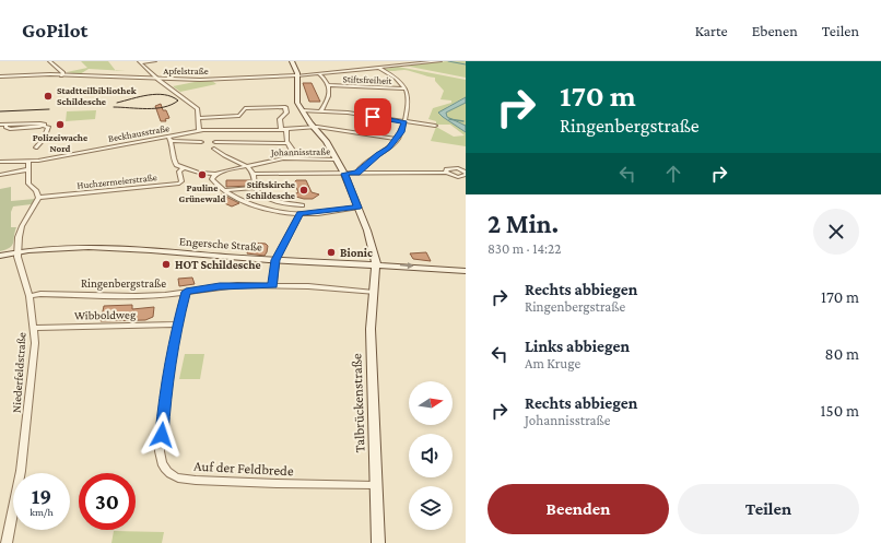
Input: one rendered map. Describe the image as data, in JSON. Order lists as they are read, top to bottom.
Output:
{
  "streets": {
    "main road": ["Engersche Straße", "Talbrückenstraße"],
    "street": [
      "Apfelstraße",
      "Stiftsfreiheit",
      "Beckhausstraße",
      "Johannisstraße",
      "Huchzermeierstraße",
      "Ringenbergstraße",
      "Wibboldweg",
      "Niederfeldstraße",
      "Auf der Feldbrede"
    ]
  },
  "crossings": [
    ["Apfelstraße", "Stiftsfreiheit"],
    ["Apfelstraße", "Talbrückenstraße"],
    ["Stiftsfreiheit", "Talbrückenstraße"],
    ["Beckhausstraße", "Talbrückenstraße"],
    ["Johannisstraße", "Huchzermeierstraße"],
    ["Johannisstraße", "Talbrückenstraße"],
    ["Huchzermeierstraße", "Niederfeldstraße"],
    ["Engersche Straße", "Niederfeldstraße"],
    ["Engersche Straße", "Talbrückenstraße"],
    ["Ringenbergstraße", "Niederfeldstraße"],
    ["Ringenbergstraße", "Talbrückenstraße"],
    ["Ringenbergstraße", "Auf der Feldbrede"],
    ["Wibboldweg", "Niederfeldstraße"],
    ["Wibboldweg", "Auf der Feldbrede"],
    ["Talbrückenstraße", "Auf der Feldbrede"]
  ],
  "places": [
    "Stadtteilbibliothek Schildesche",
    "Polizeiwache Nord",
    "Pauline Grünewald",
    "Stiftskirche Schildesche",
    "Bionic",
    "HOT Schildesche"
  ],
  "north": "right",
  "page": {
    "header": "GoPilot",
    "nav": ["Karte", "Ebenen", "Teilen"],
    "turn": ["170 m", "Ringenbergstraße"],
    "heading": ["2 Min.", "830 m · 14:22"],
    "list": [
      {
        "name": "Rechts abbiegen",
        "note": "Ringenbergstraße",
        "value": "170 m"
      },
      {
        "name": "Links abbiegen",
        "note": "Am Kruge",
        "value": "80 m"
      },
      {
        "name": "Rechts abbiegen",
        "note": "Johannisstraße",
        "value": "150 m"
      }
    ],
    "speed": "19 km/h",
    "limit": "30",
    "buttons": ["Beenden", "Teilen"]
  }
}
